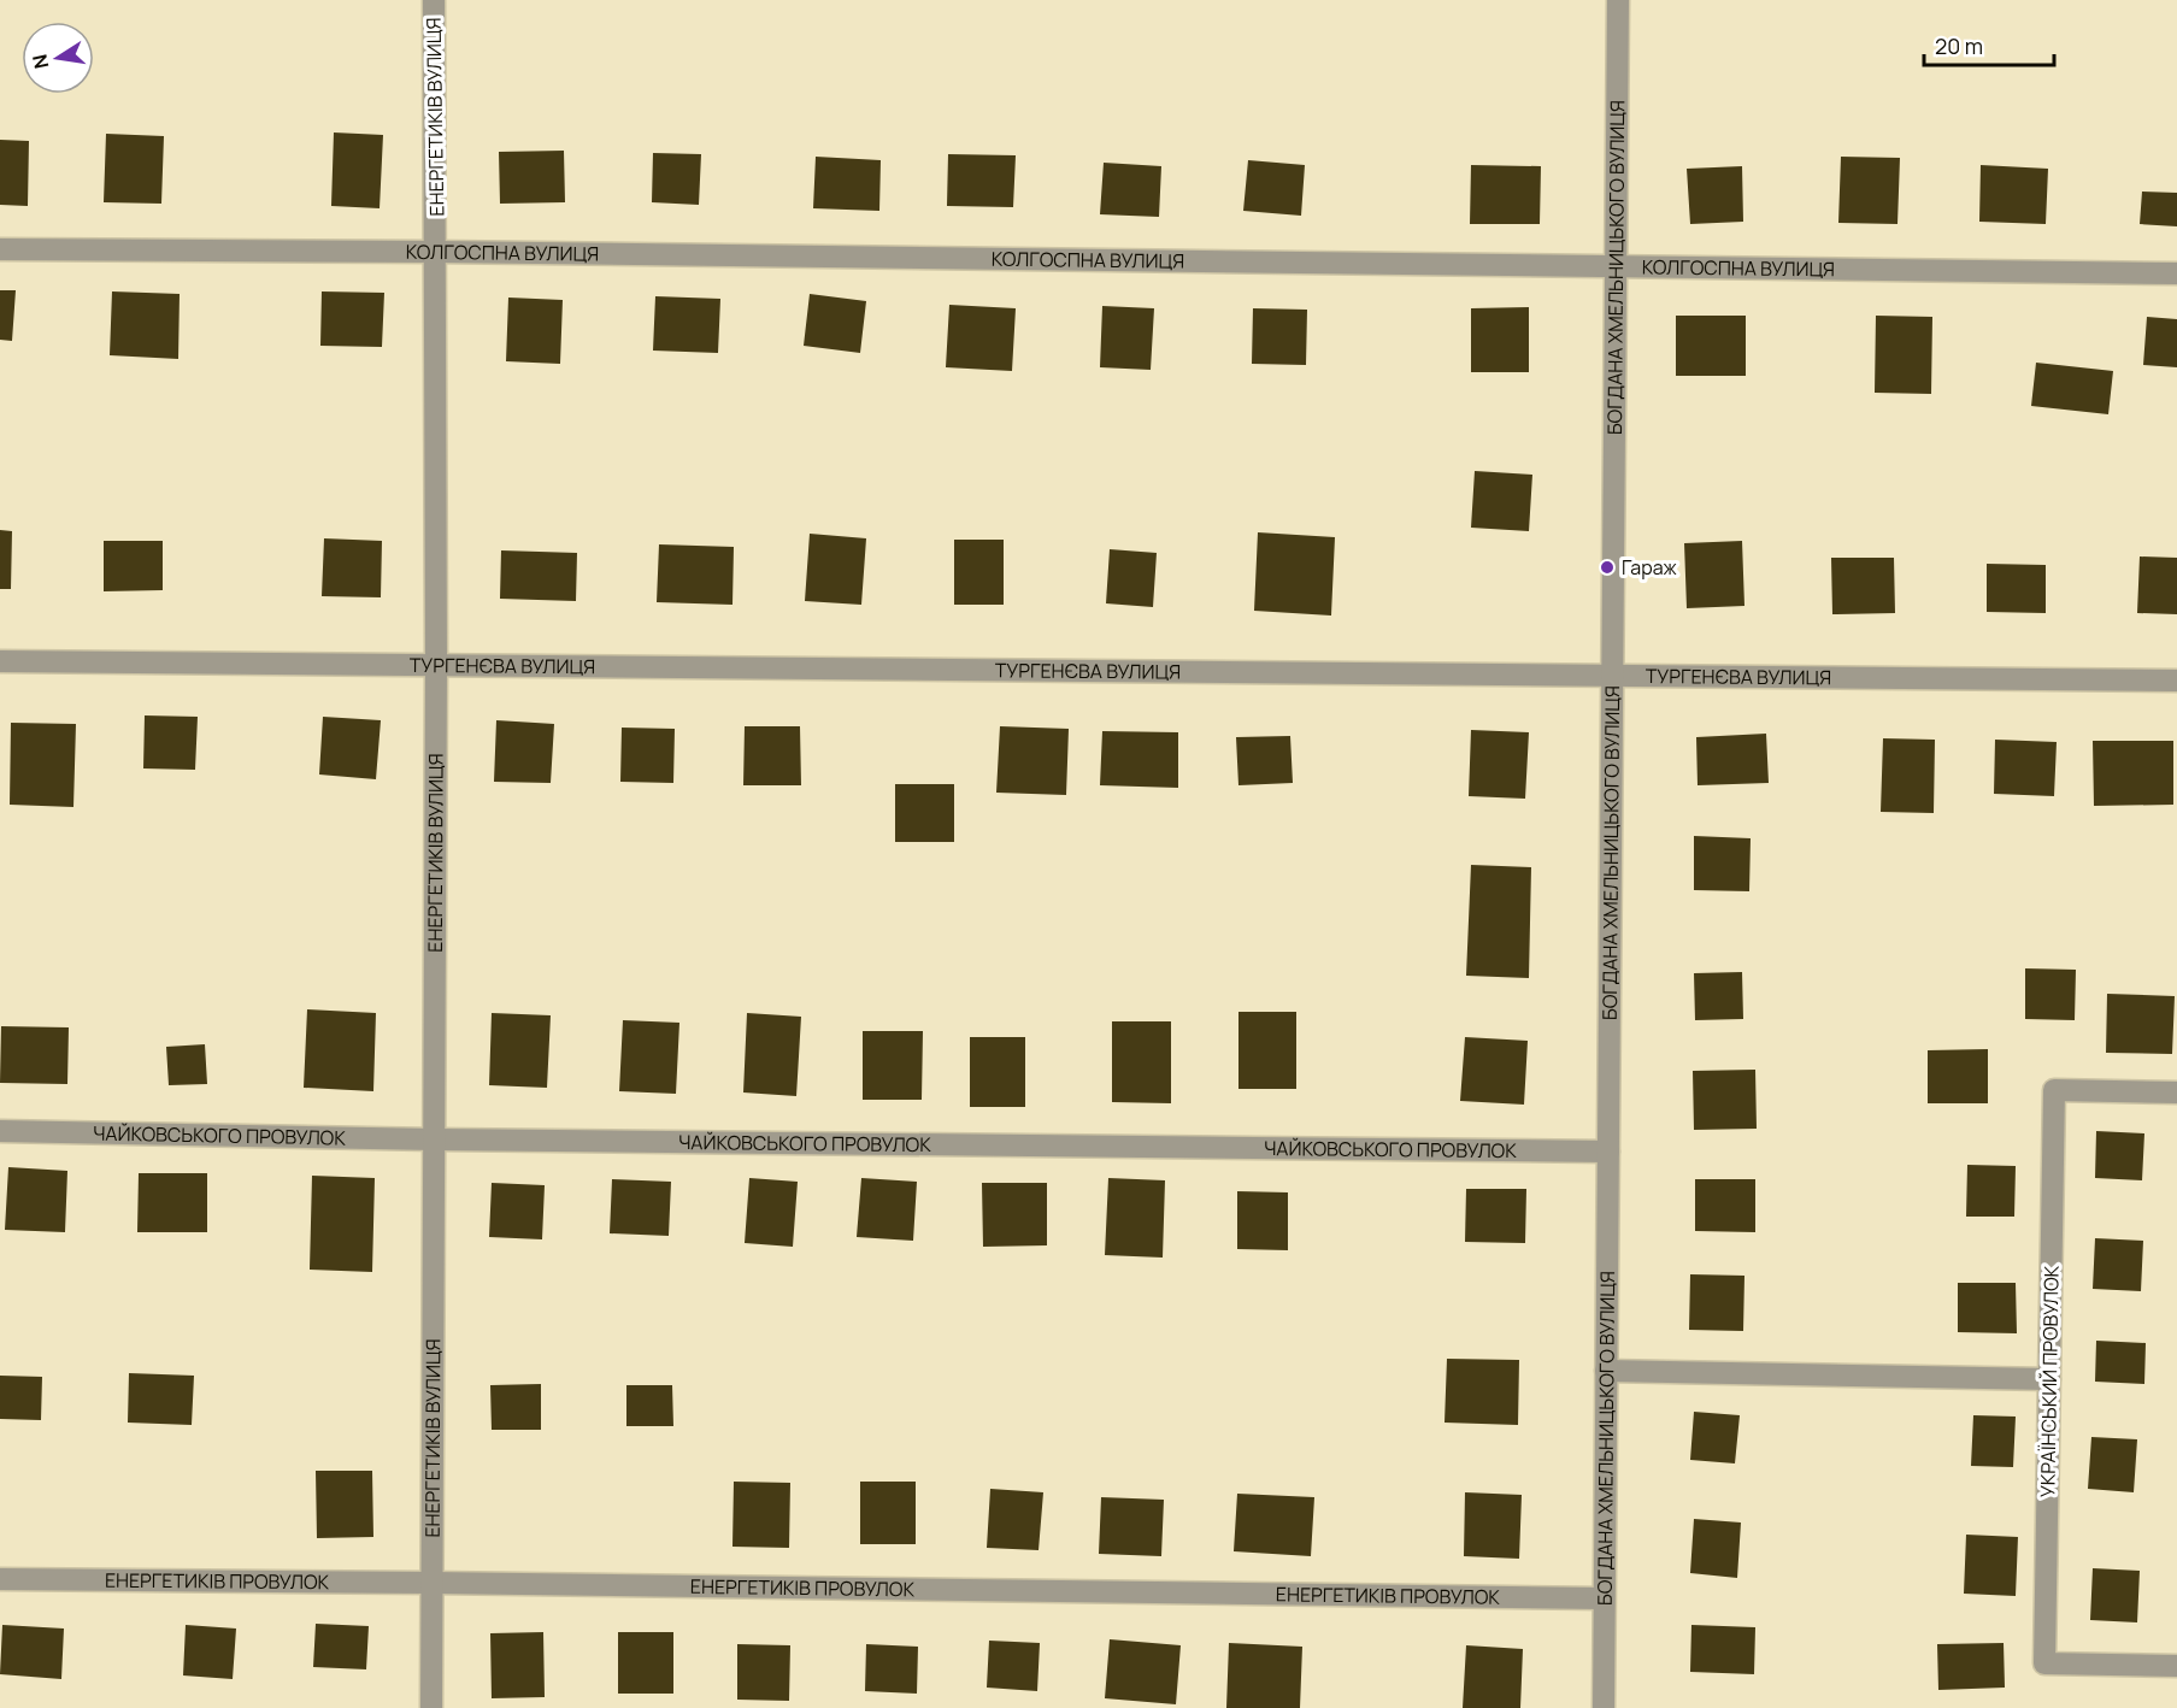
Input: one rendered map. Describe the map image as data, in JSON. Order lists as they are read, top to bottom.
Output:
{
  "streets": {
    "street": [
      "ЕНЕРГЕТИКІВ ВУЛИЦЯ",
      "КОЛГОСПНА ВУЛИЦЯ",
      "БОГДАНА ХМЕЛЬНИЦЬКОГО ВУЛИЦЯ",
      "ТУРГЕНЄВА ВУЛИЦЯ",
      "ЧАЙКОВСЬКОГО ПРОВУЛОК",
      "УКРАЇНСЬКИЙ ПРОВУЛОК",
      "ЕНЕРГЕТИКІВ ПРОВУЛОК"
    ]
  },
  "crossings": [
    ["ЕНЕРГЕТИКІВ ВУЛИЦЯ", "КОЛГОСПНА ВУЛИЦЯ"],
    ["ЕНЕРГЕТИКІВ ВУЛИЦЯ", "ТУРГЕНЄВА ВУЛИЦЯ"],
    ["ЕНЕРГЕТИКІВ ВУЛИЦЯ", "ЧАЙКОВСЬКОГО ПРОВУЛОК"],
    ["ЕНЕРГЕТИКІВ ВУЛИЦЯ", "ЕНЕРГЕТИКІВ ПРОВУЛОК"],
    ["КОЛГОСПНА ВУЛИЦЯ", "БОГДАНА ХМЕЛЬНИЦЬКОГО ВУЛИЦЯ"],
    ["БОГДАНА ХМЕЛЬНИЦЬКОГО ВУЛИЦЯ", "ТУРГЕНЄВА ВУЛИЦЯ"],
    ["БОГДАНА ХМЕЛЬНИЦЬКОГО ВУЛИЦЯ", "ЧАЙКОВСЬКОГО ПРОВУЛОК"],
    ["БОГДАНА ХМЕЛЬНИЦЬКОГО ВУЛИЦЯ", "ЕНЕРГЕТИКІВ ПРОВУЛОК"]
  ],
  "places": ["Гараж"],
  "scale_bar": "20 m",
  "north": "left"
}
